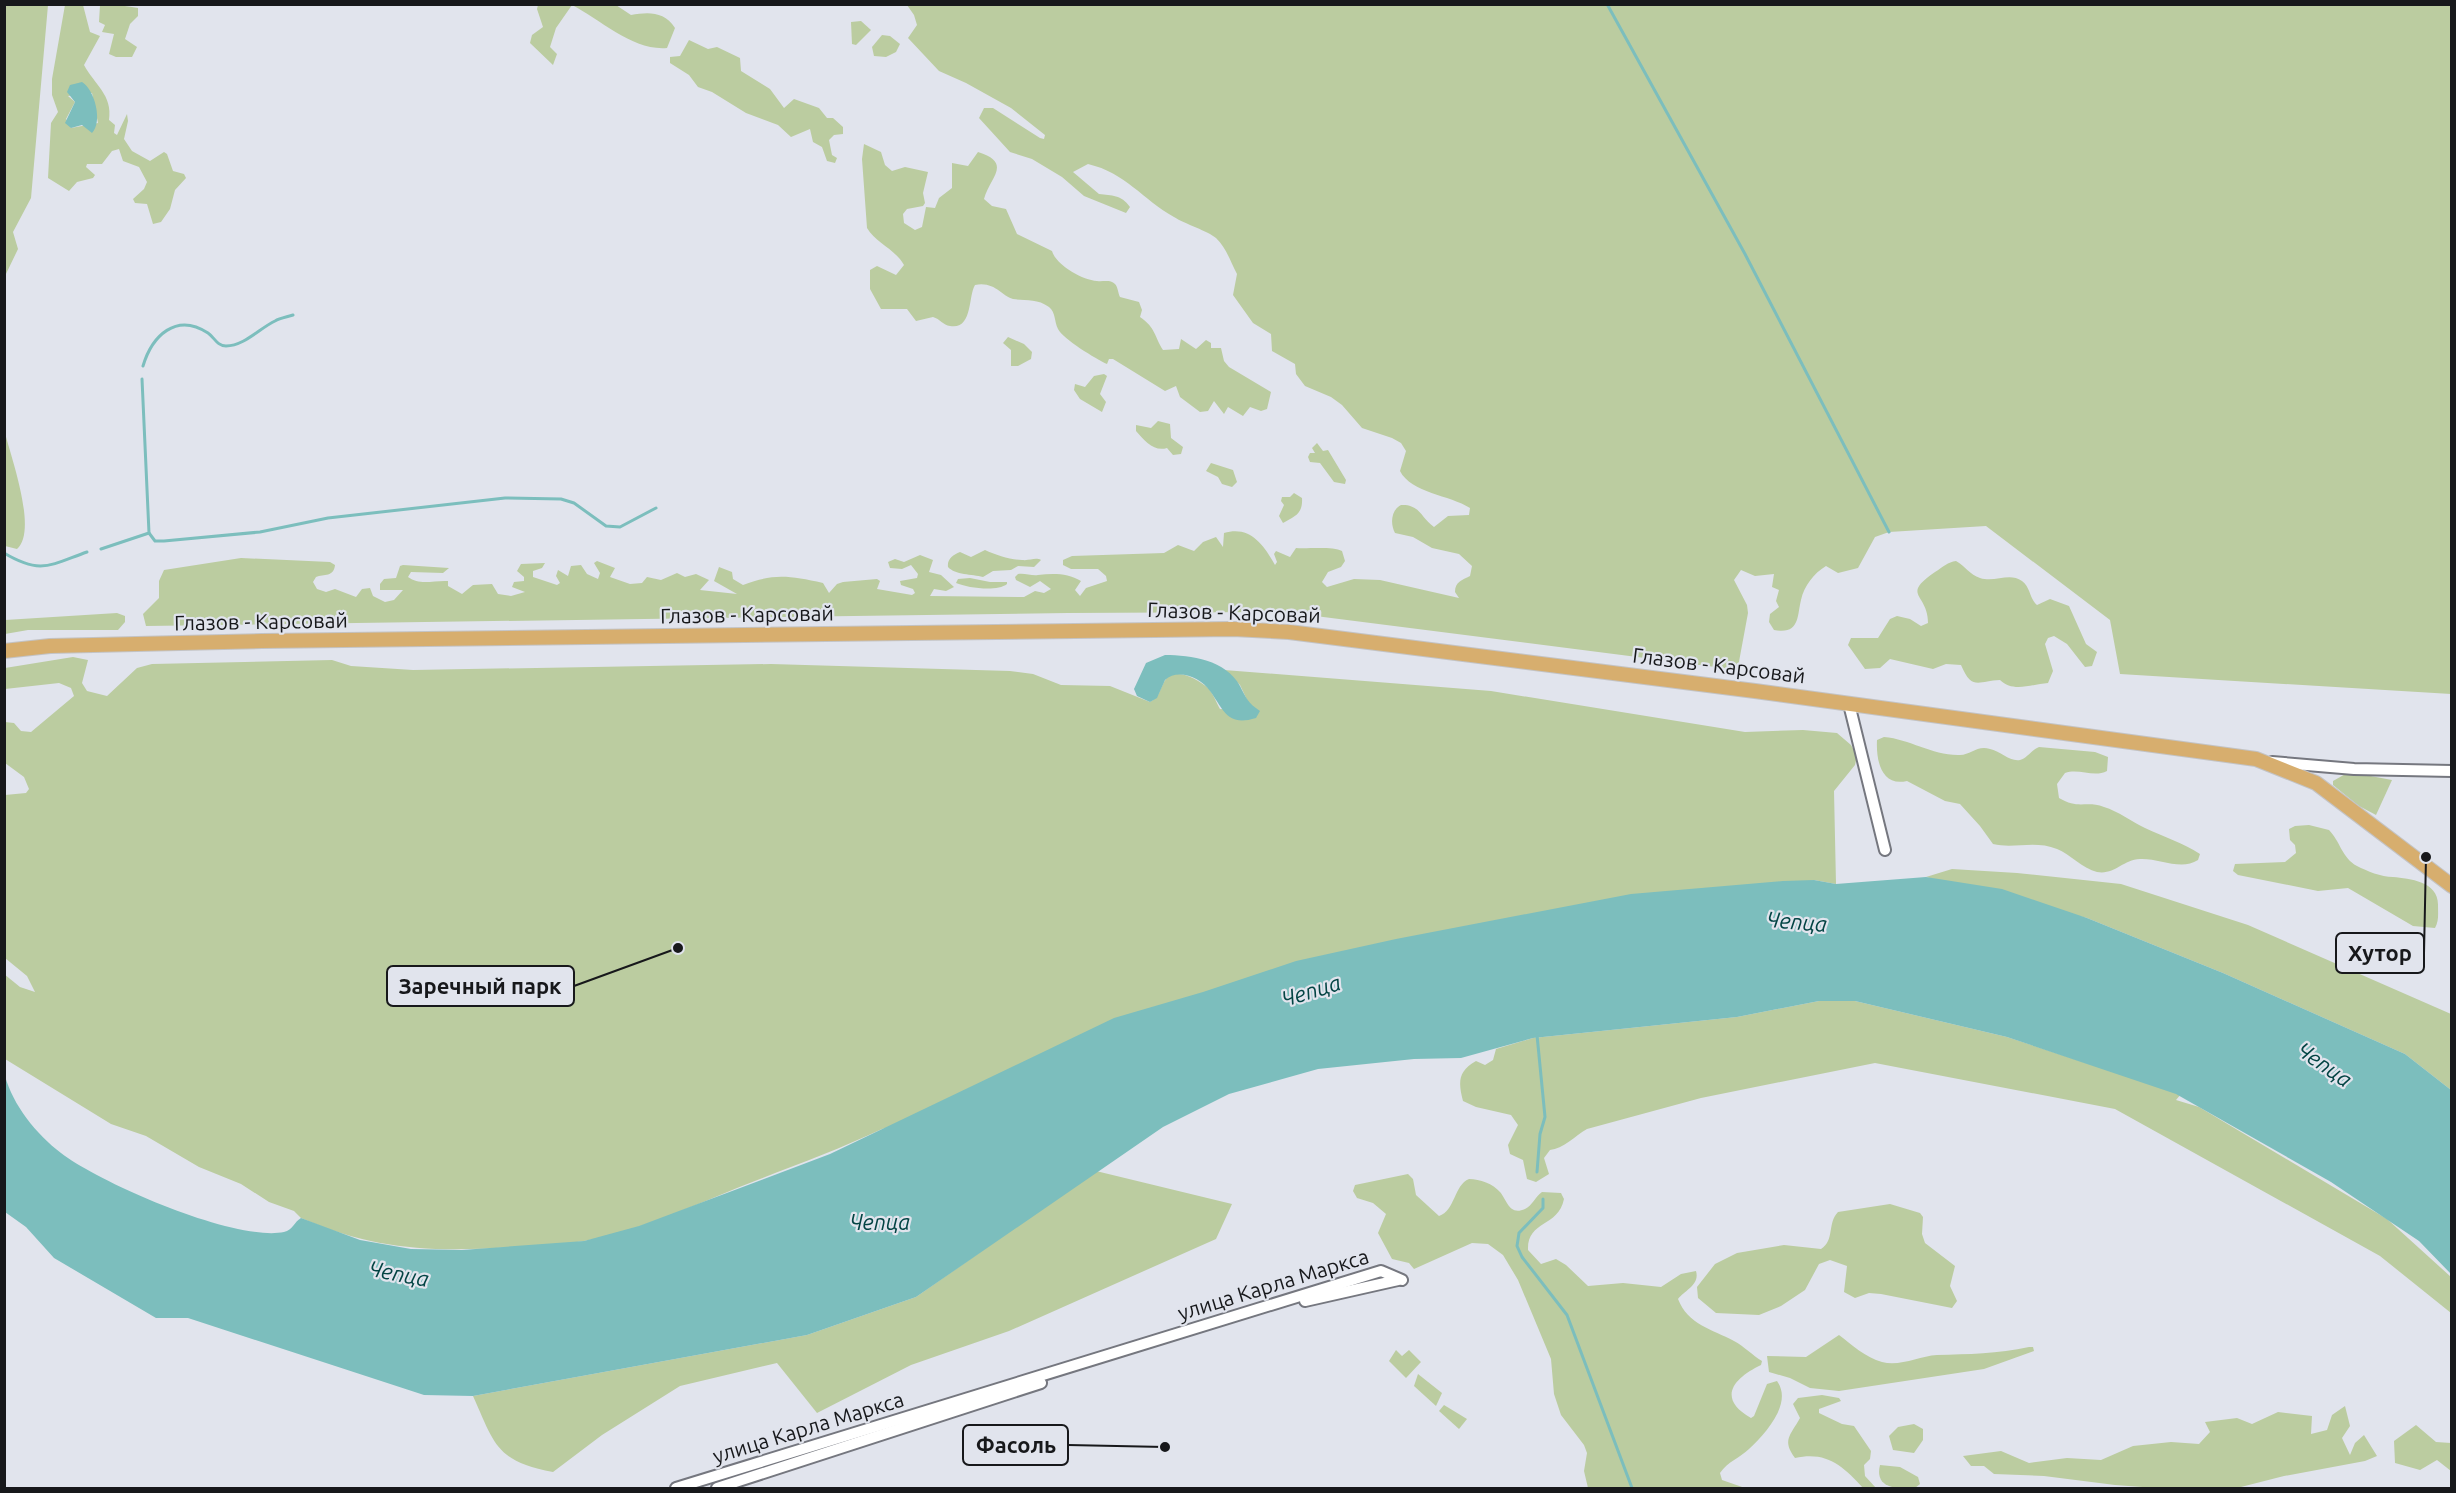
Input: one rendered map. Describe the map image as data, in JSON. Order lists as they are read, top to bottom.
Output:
{
  "streets": {
    "main road": ["Глазов - Карсовай"],
    "street": ["улица Карла Маркса"]
  },
  "water": ["Чепца"],
  "places": ["Хутор", "Заречный парк", "Фасоль"]
}
